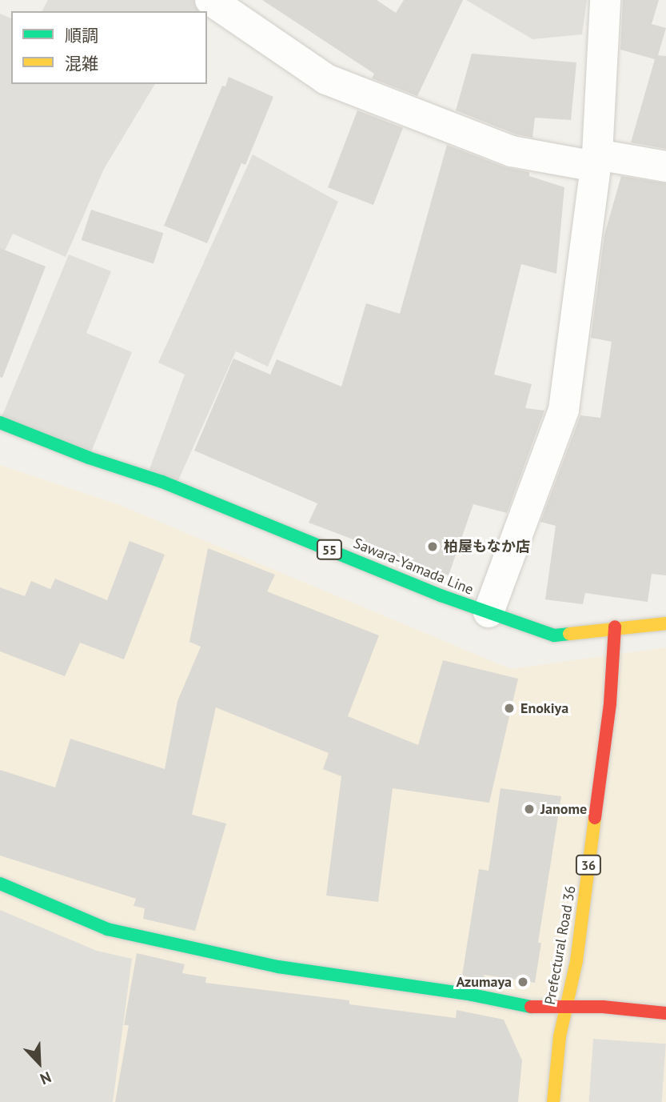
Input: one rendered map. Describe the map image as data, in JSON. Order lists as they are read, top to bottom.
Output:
{
  "streets": {
    "main road": [
      "55",
      "Sawara-Yamada Line",
      "36",
      "Prefectural Road 36"
    ]
  },
  "crossings": [
    ["Sawara-Yamada Line", "Prefectural Road 36"]
  ],
  "places": [
    "柏屋もなか店",
    "Enokiya",
    "Janome",
    "Azumaya"
  ],
  "legend": ["順調", "混雑"],
  "north": "bottom right"
}
